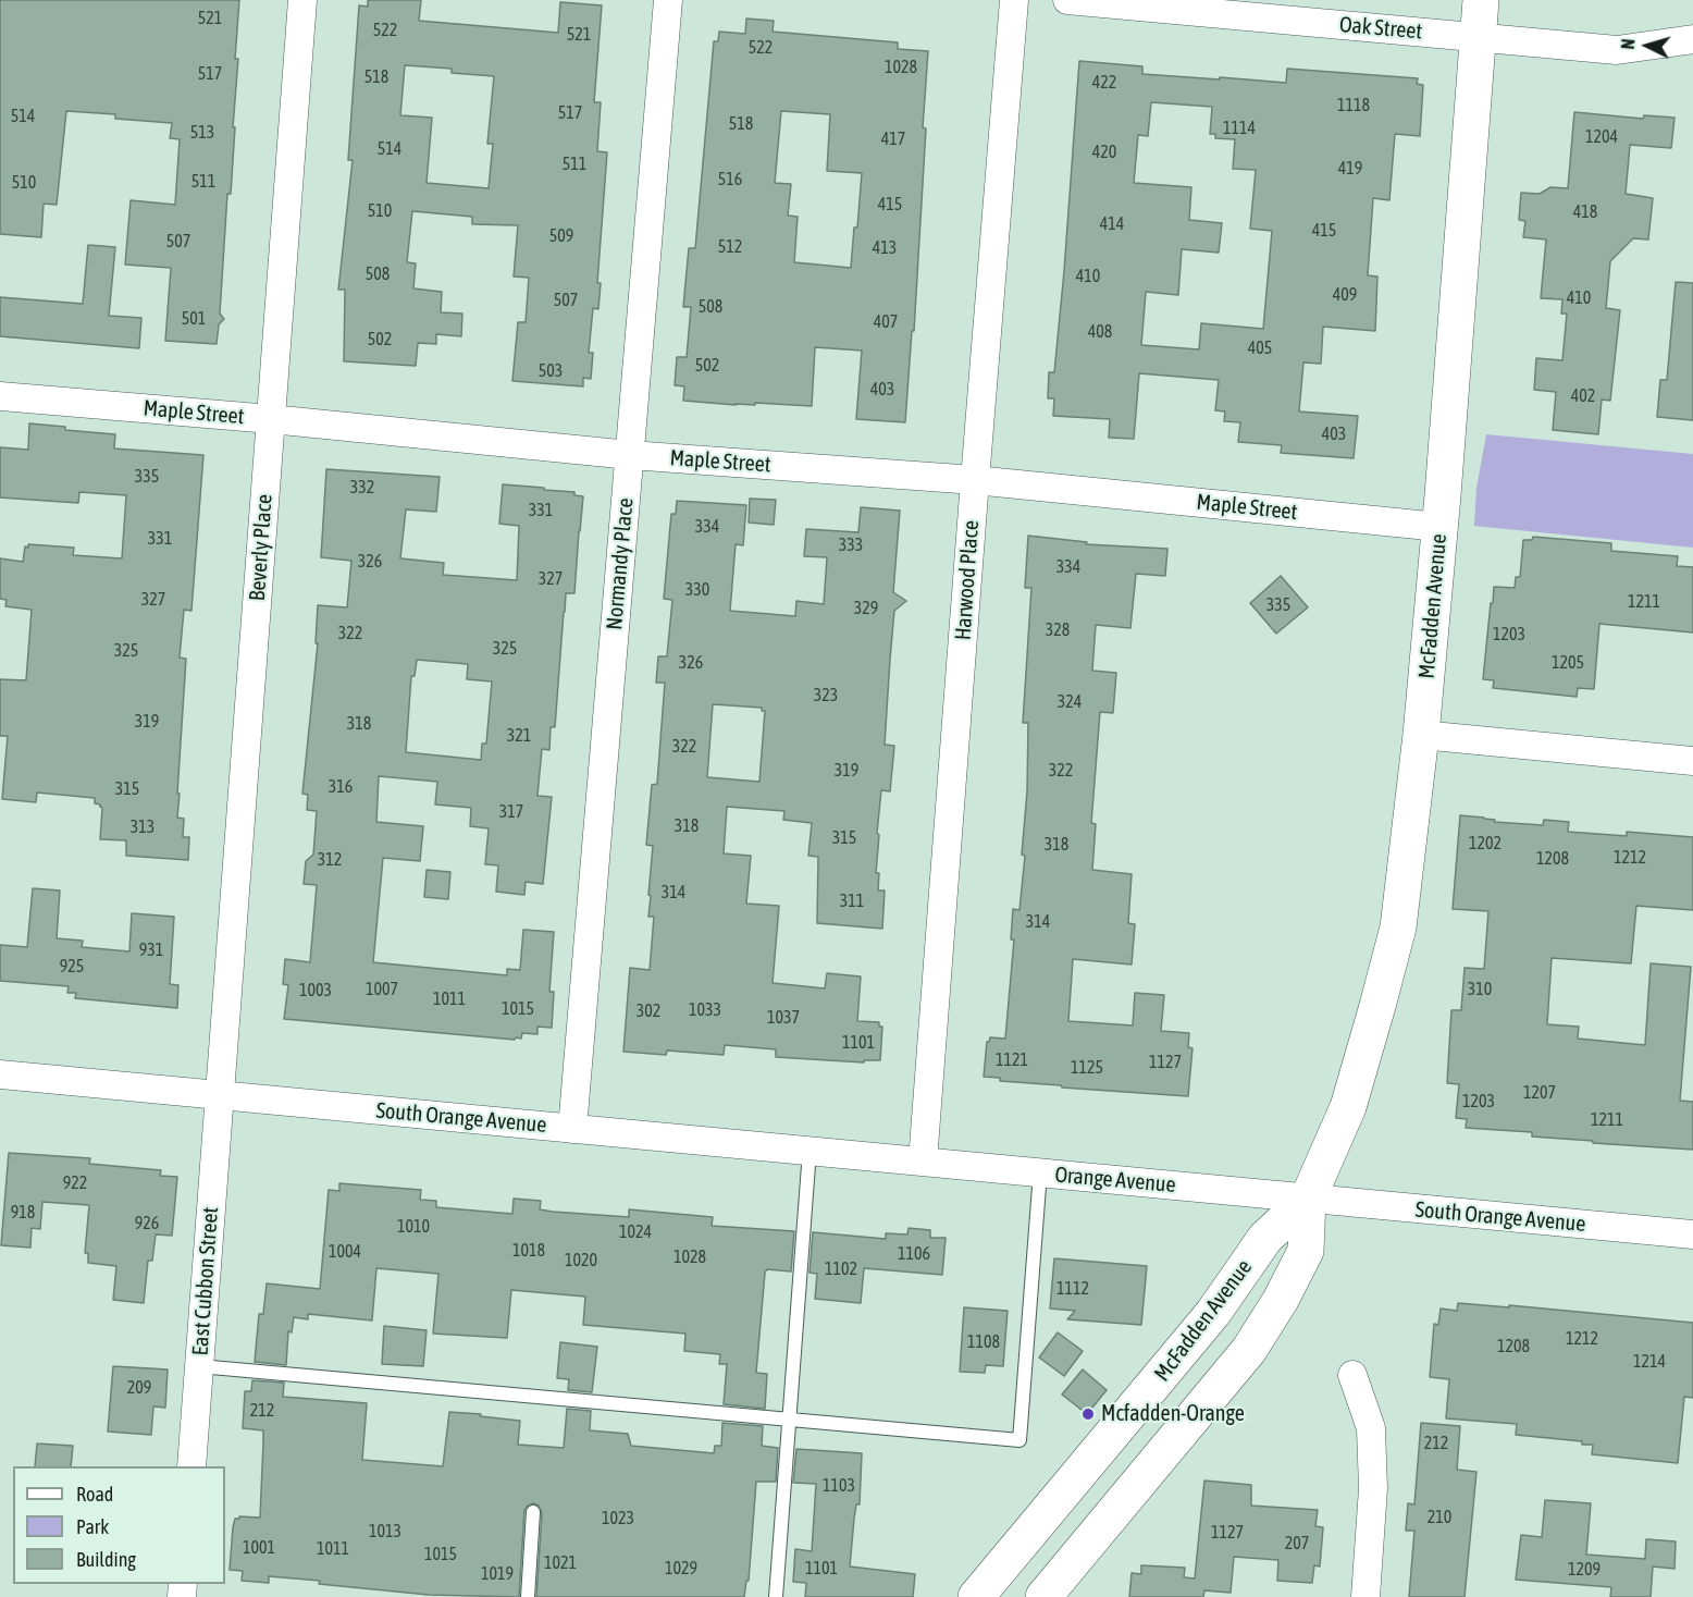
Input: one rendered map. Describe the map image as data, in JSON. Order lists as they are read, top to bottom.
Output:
{
  "streets": {
    "street": [
      "Oak Street",
      "Maple Street",
      "Beverly Place",
      "Normandy Place",
      "Harwood Place",
      "McFadden Avenue",
      "South Orange Avenue",
      "Orange Avenue",
      "East Cubbon Street"
    ]
  },
  "crossings": [
    ["Oak Street", "McFadden Avenue"],
    ["Maple Street", "Beverly Place"],
    ["Maple Street", "Normandy Place"],
    ["Maple Street", "Harwood Place"],
    ["Maple Street", "McFadden Avenue"],
    ["Beverly Place", "South Orange Avenue"],
    ["Beverly Place", "East Cubbon Street"],
    ["Normandy Place", "South Orange Avenue"],
    ["Harwood Place", "South Orange Avenue"],
    ["Harwood Place", "Orange Avenue"],
    ["McFadden Avenue", "South Orange Avenue"],
    ["McFadden Avenue", "Orange Avenue"],
    ["South Orange Avenue", "Orange Avenue"],
    ["South Orange Avenue", "East Cubbon Street"]
  ],
  "places": ["Mcfadden-Orange"],
  "house_numbers": [
    "521",
    "522",
    "521",
    "522",
    "1028",
    "517",
    "518",
    "422",
    "1118",
    "517",
    "514",
    "518",
    "1114",
    "513",
    "1204",
    "417",
    "514",
    "420",
    "511",
    "419",
    "516",
    "511",
    "510",
    "415",
    "510",
    "418",
    "414",
    "415",
    "509",
    "507",
    "512",
    "413",
    "508",
    "410",
    "409",
    "410",
    "507",
    "508",
    "501",
    "407",
    "408",
    "502",
    "405",
    "502",
    "503",
    "403",
    "402",
    "403",
    "335",
    "332",
    "331",
    "334",
    "331",
    "333",
    "326",
    "334",
    "327",
    "330",
    "327",
    "1211",
    "335",
    "329",
    "328",
    "322",
    "1203",
    "325",
    "325",
    "326",
    "1205",
    "323",
    "324",
    "319",
    "318",
    "321",
    "322",
    "319",
    "322",
    "316",
    "315",
    "317",
    "318",
    "313",
    "315",
    "1202",
    "318",
    "1212",
    "1208",
    "312",
    "314",
    "311",
    "314",
    "931",
    "925",
    "1007",
    "310",
    "1003",
    "1011",
    "1015",
    "1033",
    "302",
    "1037",
    "1101",
    "1121",
    "1127",
    "1125",
    "1207",
    "1203",
    "1211",
    "922",
    "918",
    "926",
    "1010",
    "1024",
    "1018",
    "1004",
    "1106",
    "1028",
    "1020",
    "1102",
    "1112",
    "1212",
    "1108",
    "1208",
    "1214",
    "209",
    "212",
    "212",
    "1103",
    "210",
    "1023",
    "1013",
    "1127",
    "207",
    "1001",
    "1011",
    "1015",
    "1021",
    "1029",
    "1101",
    "1209",
    "1019"
  ],
  "legend": ["Road", "Park", "Building"],
  "north": "left"
}
